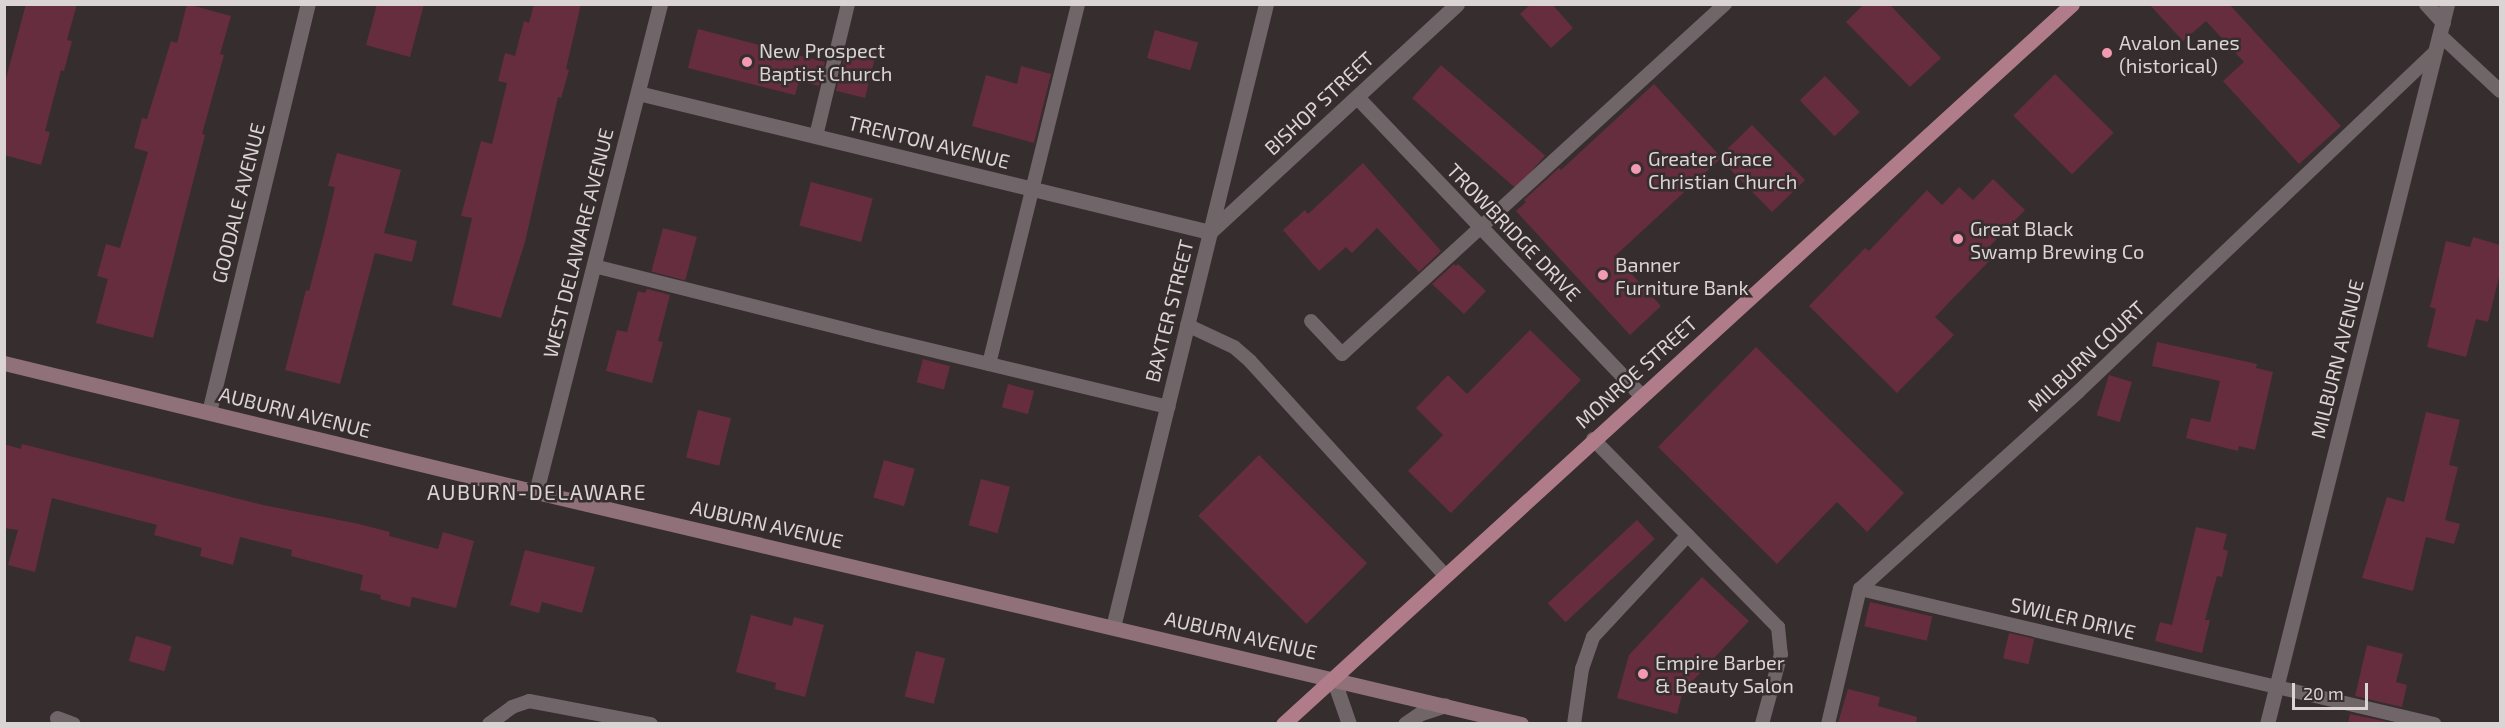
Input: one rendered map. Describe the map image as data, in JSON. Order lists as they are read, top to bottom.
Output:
{
  "streets": {
    "main road": ["MONROE STREET"],
    "street": [
      "BISHOP STREET",
      "TRENTON AVENUE",
      "GOODALE AVENUE",
      "TROWBRIDGE DRIVE",
      "WEST DELAWARE AVENUE",
      "BAXTER STREET",
      "MILBURN AVENUE",
      "AUBURN AVENUE"
    ],
    "lane": ["MILBURN COURT", "SWILER DRIVE"]
  },
  "crossings": [
    ["BISHOP STREET", "TRENTON AVENUE"],
    ["BISHOP STREET", "TROWBRIDGE DRIVE"],
    ["BISHOP STREET", "BAXTER STREET"],
    ["TRENTON AVENUE", "WEST DELAWARE AVENUE"],
    ["TRENTON AVENUE", "BAXTER STREET"],
    ["GOODALE AVENUE", "AUBURN AVENUE"],
    ["TROWBRIDGE DRIVE", "MONROE STREET"],
    ["WEST DELAWARE AVENUE", "AUBURN AVENUE"],
    ["BAXTER STREET", "AUBURN AVENUE"],
    ["MILBURN COURT", "MILBURN AVENUE"],
    ["MILBURN COURT", "SWILER DRIVE"],
    ["MILBURN AVENUE", "SWILER DRIVE"],
    ["MONROE STREET", "AUBURN AVENUE"]
  ],
  "districts": ["AUBURN-DELAWARE"],
  "places": [
    "Avalon Lanes (historical)",
    "New Prospect Baptist Church",
    "Greater Grace Christian Church",
    "Great Black Swamp Brewing Co",
    "Banner Furniture Bank",
    "Empire Barber & Beauty Salon"
  ],
  "scale_bar": "20 m"
}
